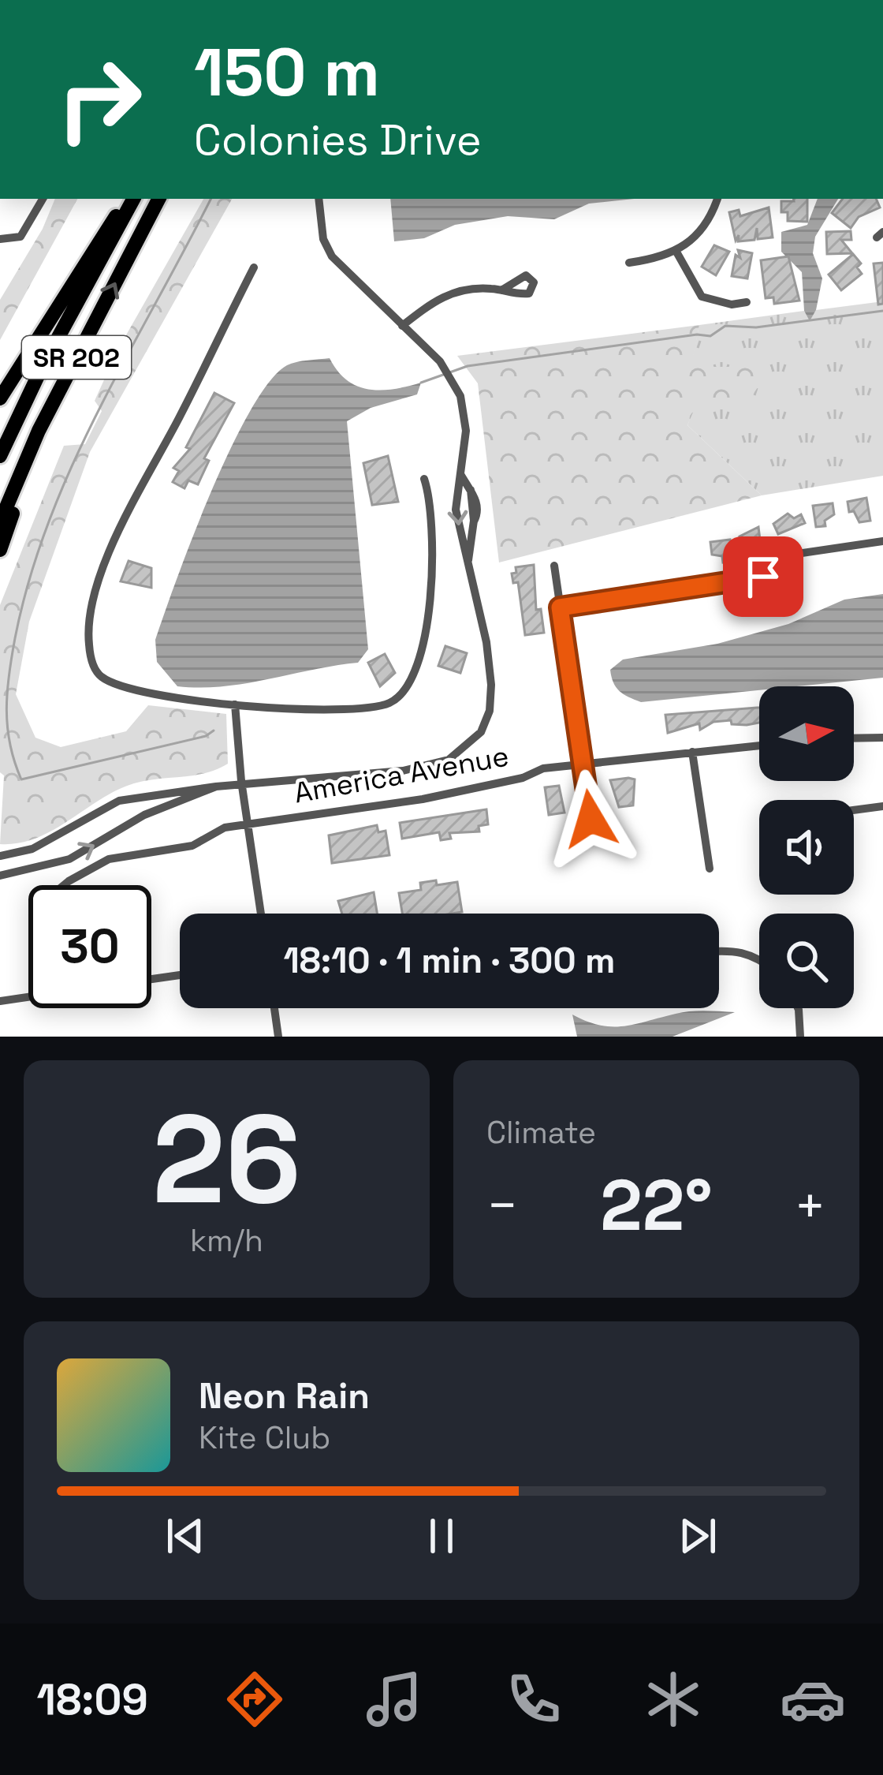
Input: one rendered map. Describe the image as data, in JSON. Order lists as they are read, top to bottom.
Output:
{
  "streets": {
    "highway": ["SR 202"],
    "street": ["America Avenue"]
  },
  "north": "right",
  "page": {
    "turn": ["150 m", "Colonies Drive"],
    "limit": "30",
    "trip": "18:10 · 1 min · 300 m",
    "tile": [
      ["26", "km/h"],
      "Climate"
    ],
    "heat": ["−", "22°", "+"],
    "song": ["Neon Rain", "Kite Club"],
    "tabs": "18:09"
  }
}
